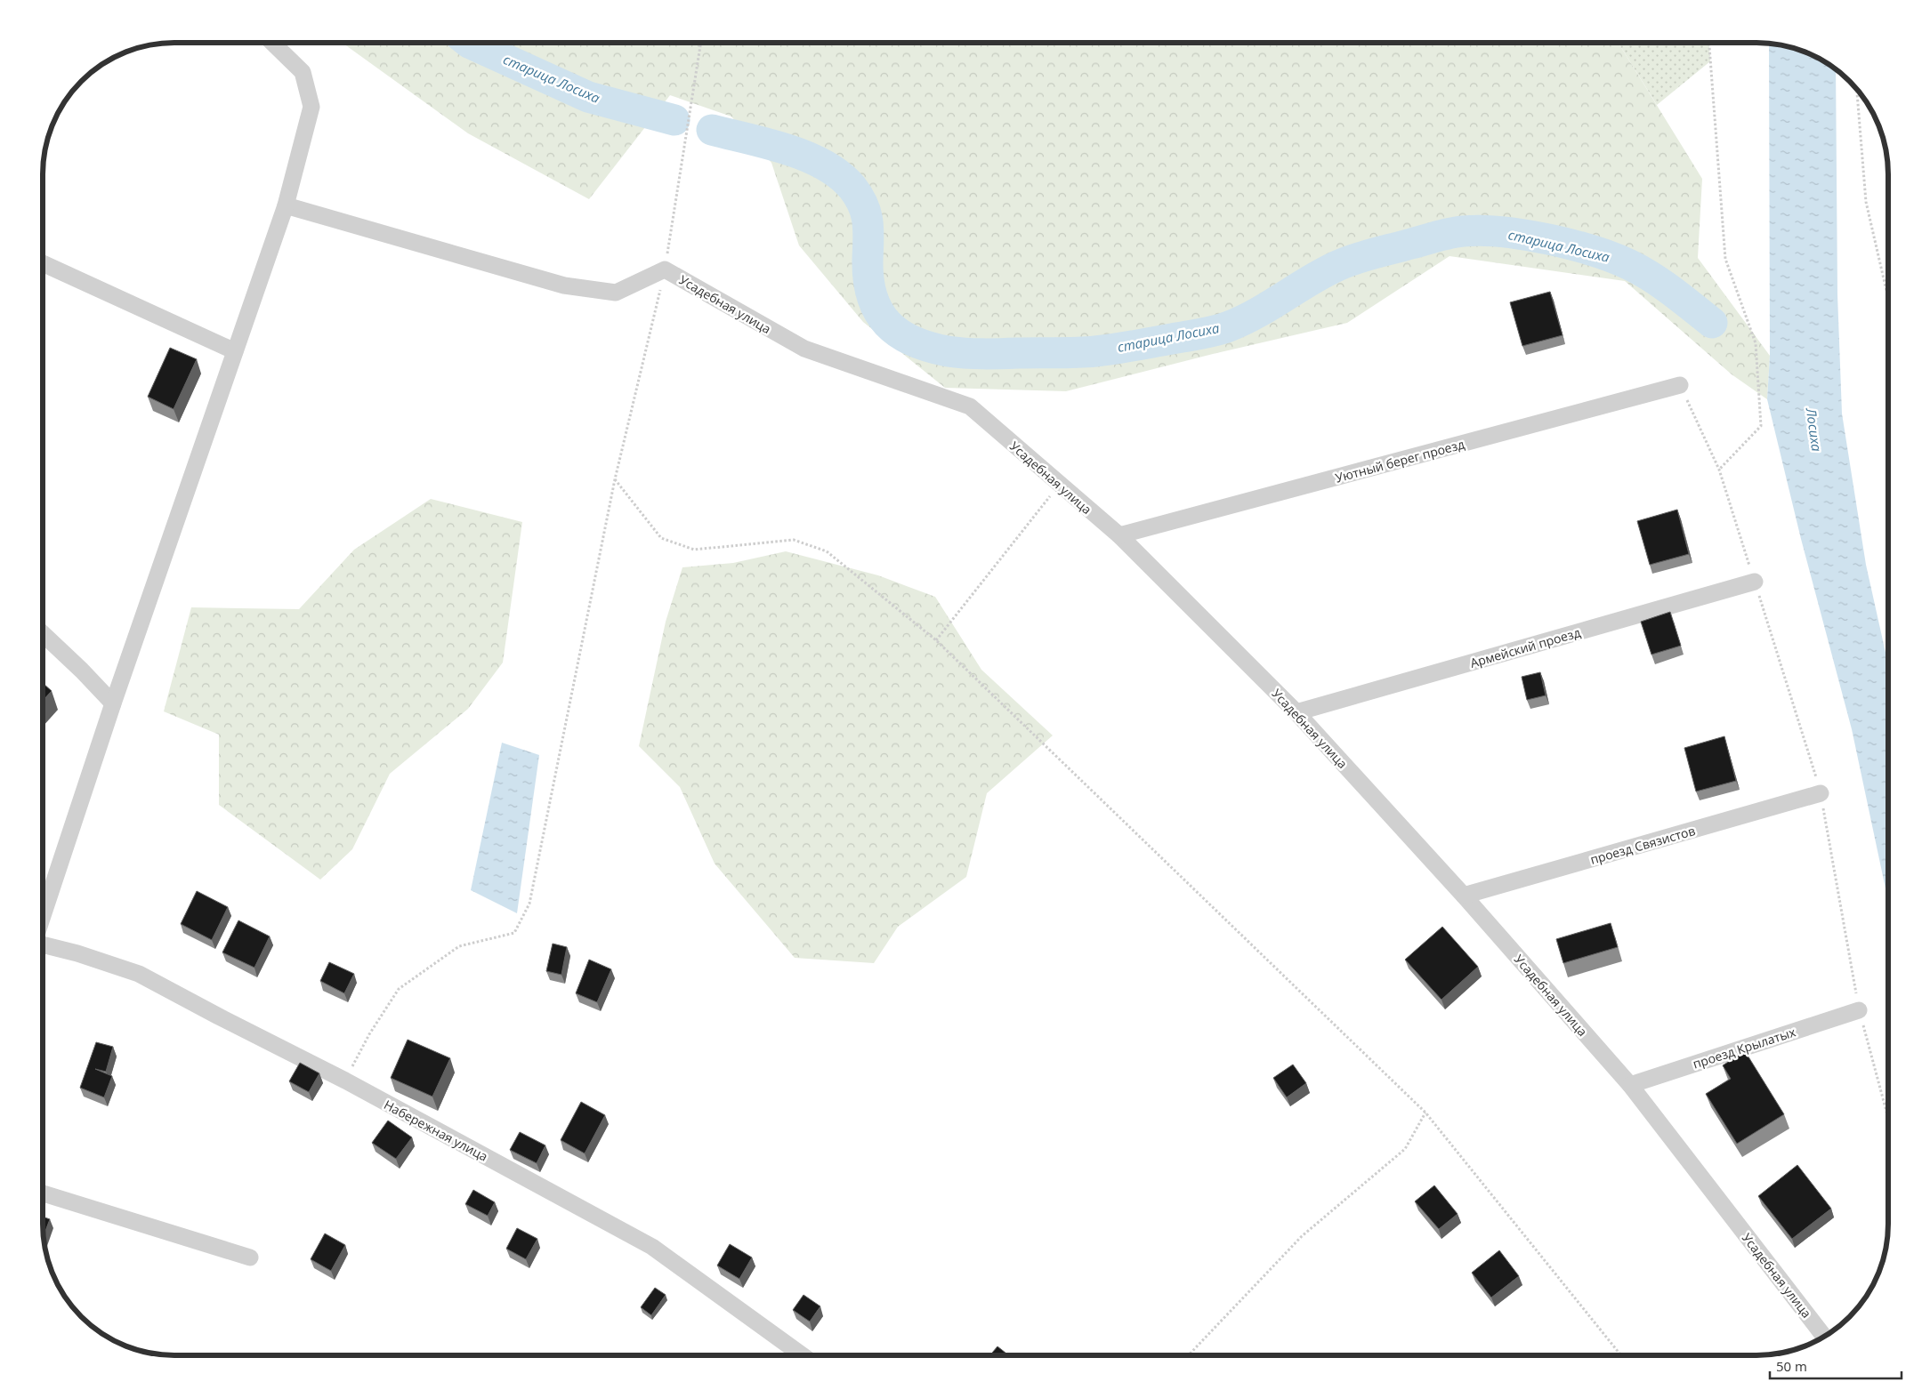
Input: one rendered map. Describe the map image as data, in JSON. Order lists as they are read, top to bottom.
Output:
{
  "streets": {
    "street": [
      "Усадебная улица",
      "Уютный берег проезд",
      "Армейский проезд",
      "проезд Связистов",
      "проезд Крылатых",
      "Набережная улица"
    ]
  },
  "crossings": [
    ["Усадебная улица", "Уютный берег проезд"],
    ["Усадебная улица", "Армейский проезд"],
    ["Усадебная улица", "проезд Связистов"],
    ["Усадебная улица", "проезд Крылатых"]
  ],
  "water": ["старица Лосиха", "Лосиха"],
  "scale_bar": "50 m"
}
